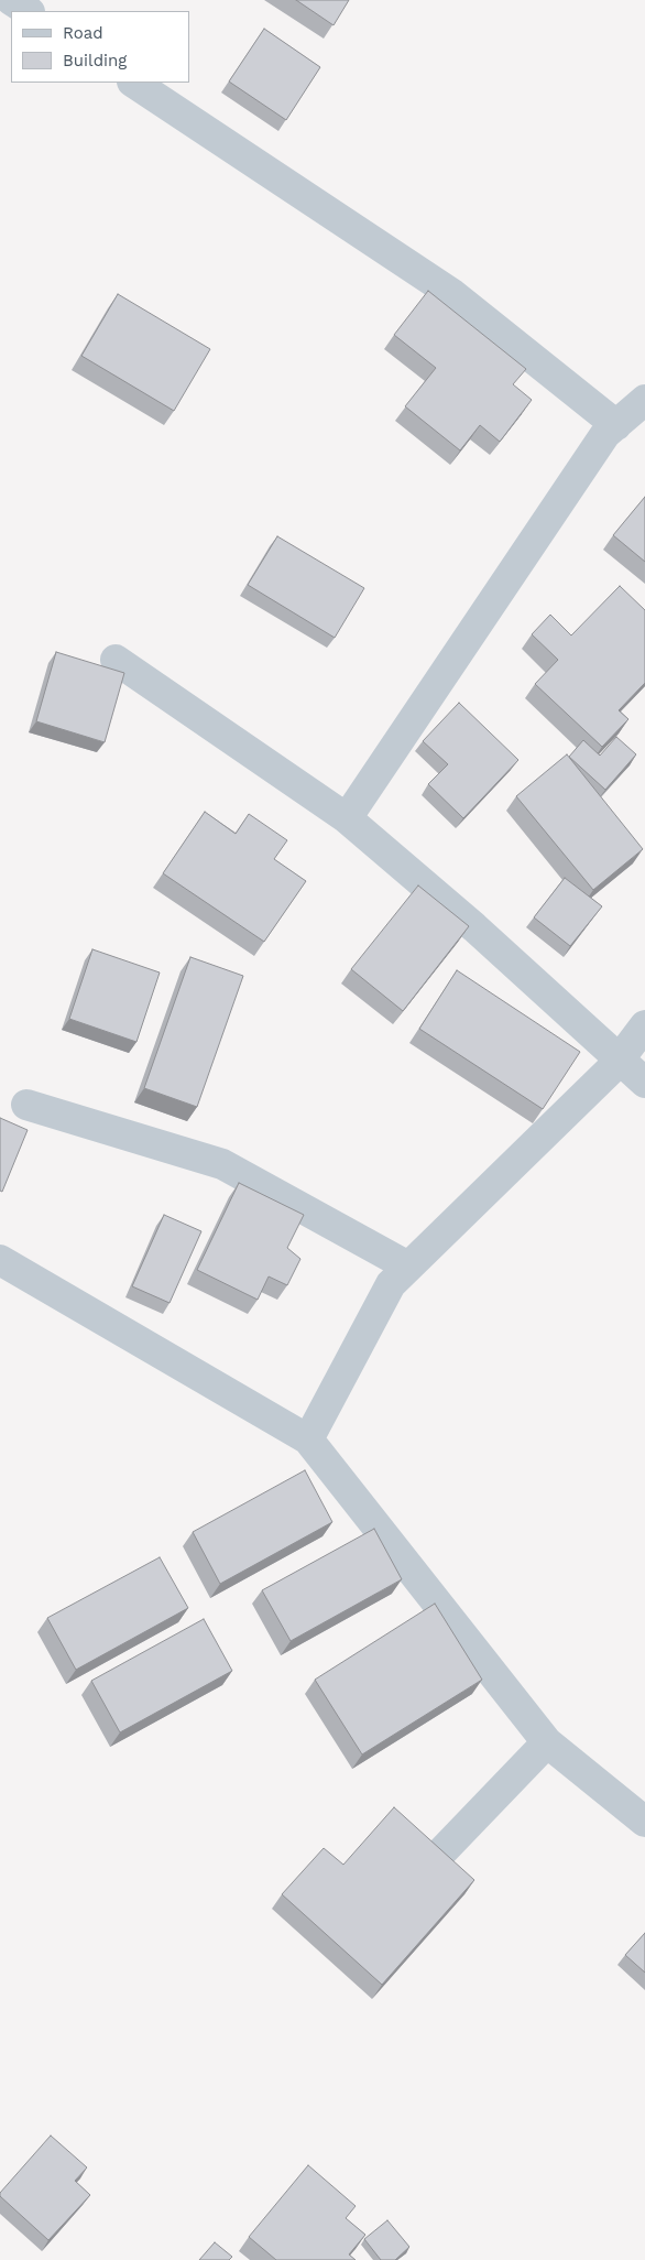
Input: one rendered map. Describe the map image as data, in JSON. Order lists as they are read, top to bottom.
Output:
{
  "legend": ["Road", "Building"]
}
